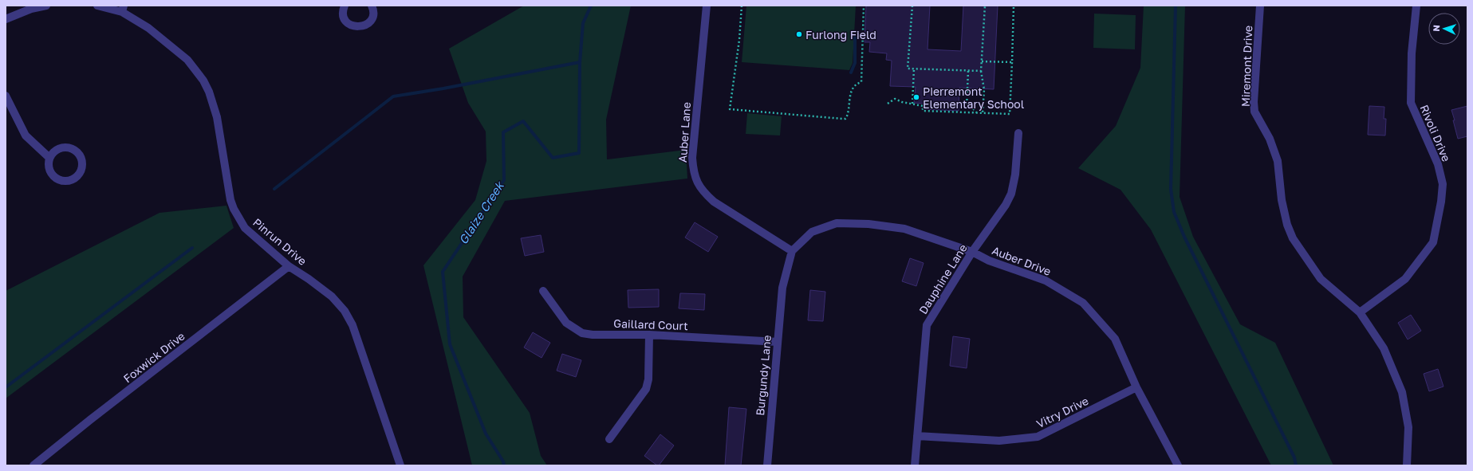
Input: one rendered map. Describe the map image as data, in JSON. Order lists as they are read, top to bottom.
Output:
{
  "streets": {
    "street": [
      "Miremont Drive",
      "Auber Lane",
      "Rivoli Drive",
      "Pinrun Drive",
      "Auber Drive",
      "Dauphine Lane",
      "Gaillard Court",
      "Foxwick Drive",
      "Burgundy Lane",
      "Vitry Drive"
    ]
  },
  "crossings": [
    ["Miremont Drive", "Rivoli Drive"],
    ["Auber Lane", "Auber Drive"],
    ["Auber Lane", "Burgundy Lane"],
    ["Pinrun Drive", "Foxwick Drive"],
    ["Auber Drive", "Dauphine Lane"],
    ["Auber Drive", "Burgundy Lane"],
    ["Auber Drive", "Vitry Drive"],
    ["Dauphine Lane", "Vitry Drive"],
    ["Gaillard Court", "Burgundy Lane"]
  ],
  "water": ["Glaize Creek"],
  "places": ["Furlong Field", "Pierremont Elementary School"],
  "north": "left"
}
